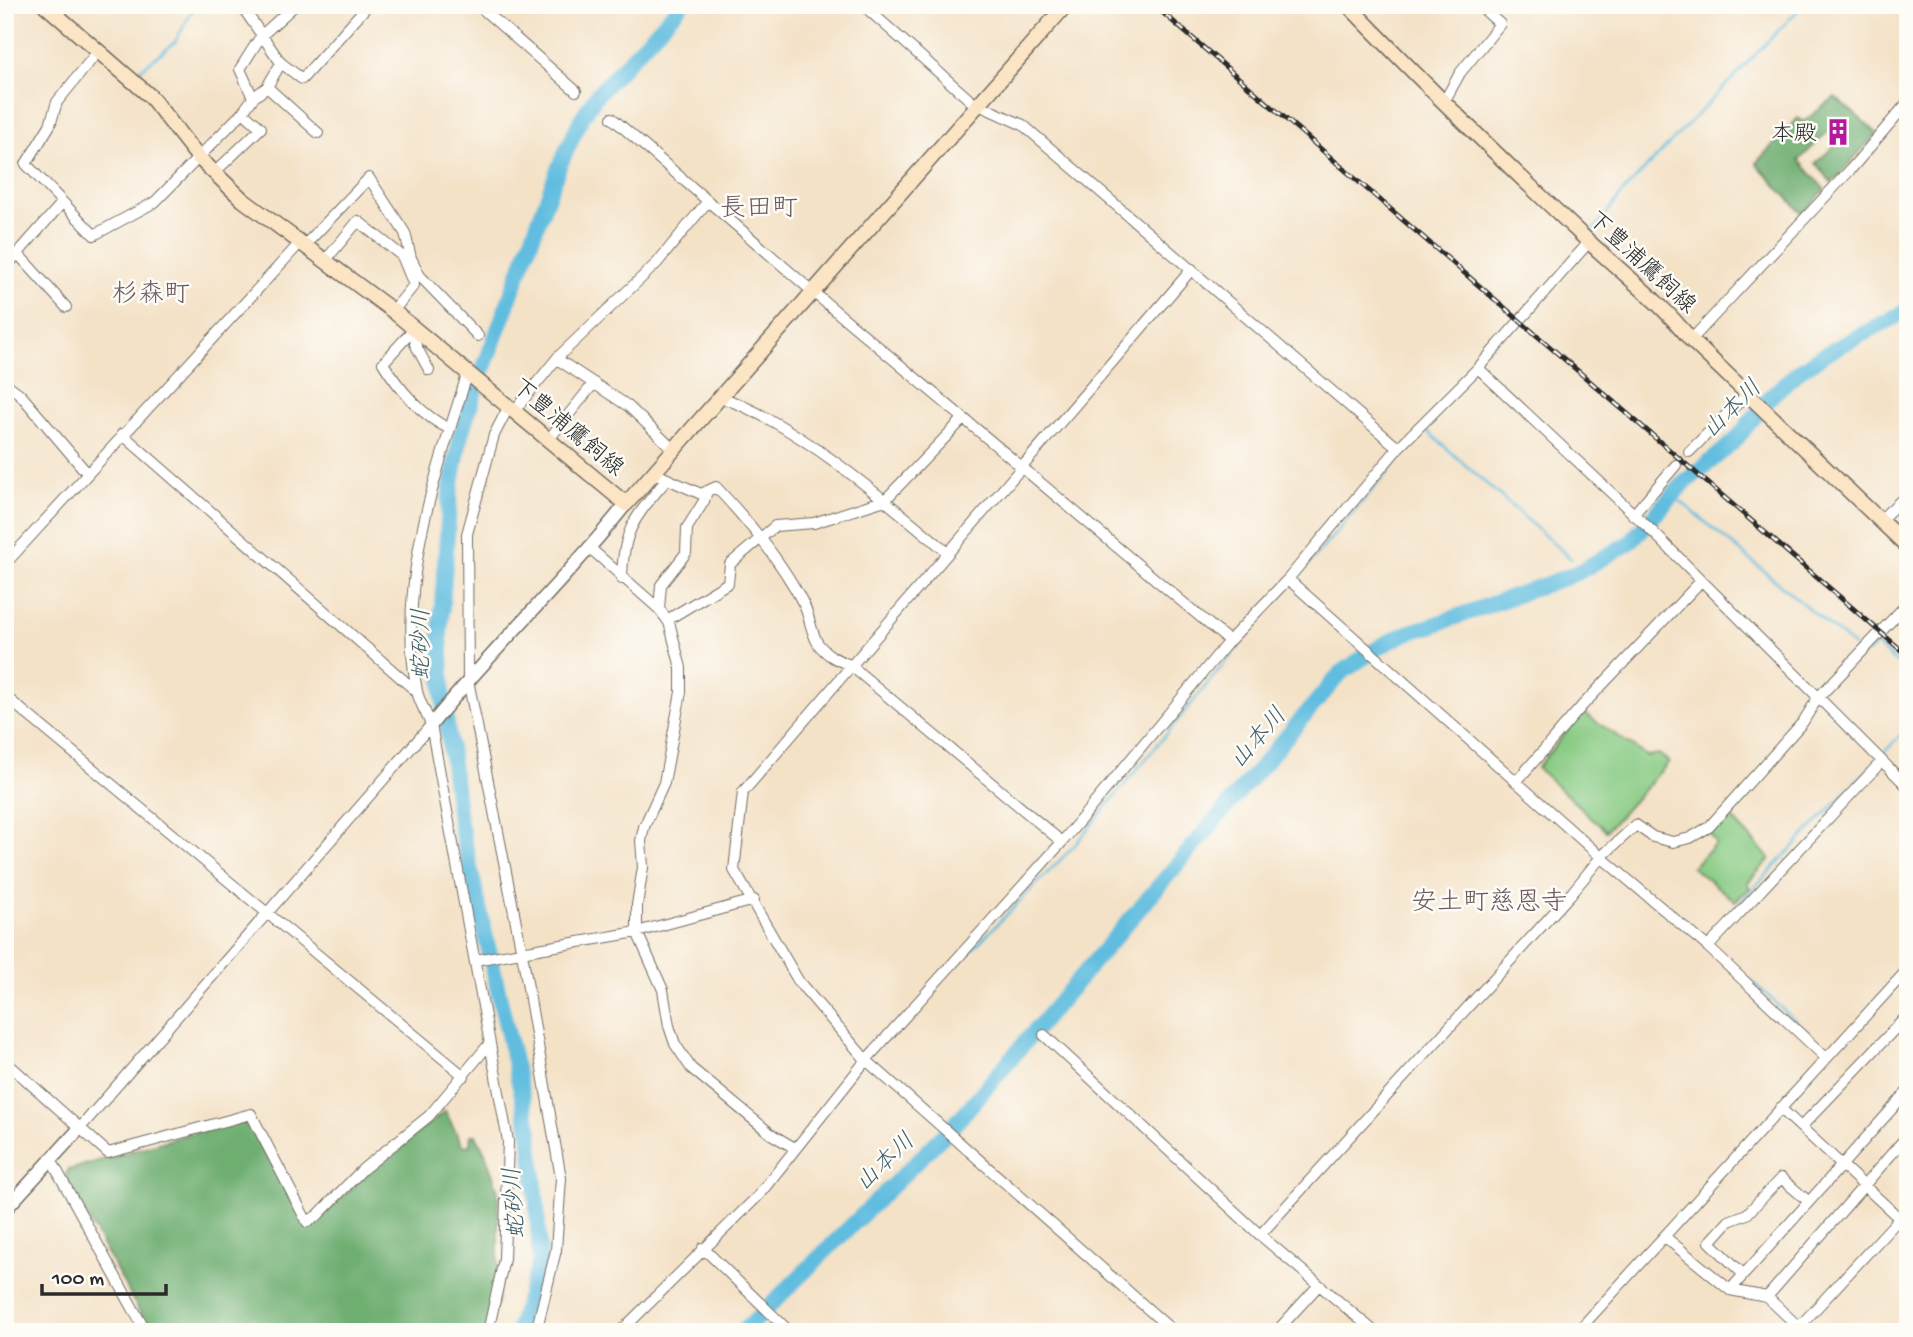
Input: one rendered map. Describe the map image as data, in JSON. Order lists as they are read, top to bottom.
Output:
{
  "streets": {
    "main road": ["下豊浦鷹飼線"]
  },
  "districts": ["長田町", "杉森町", "安土町慈恩寺"],
  "water": ["山本川", "蛇砂川"],
  "places": {
    "building": ["本殿"]
  },
  "scale_bar": "100 m"
}
